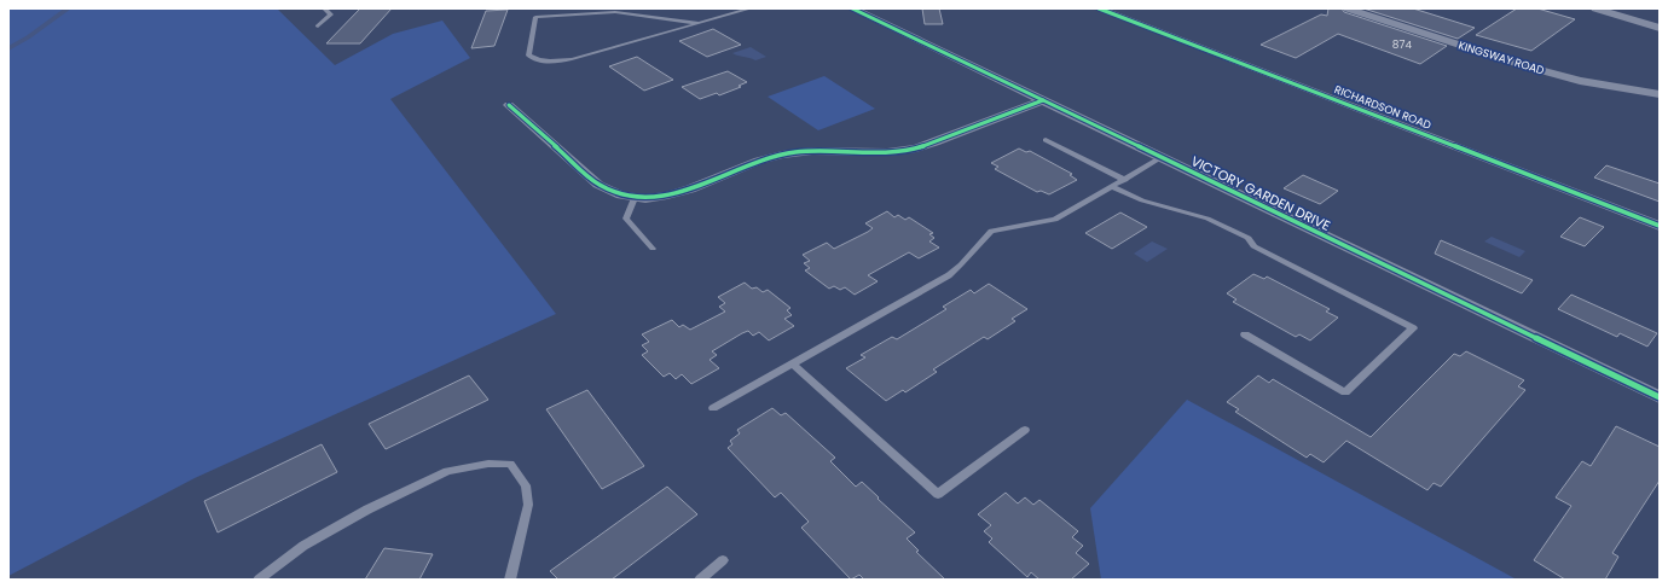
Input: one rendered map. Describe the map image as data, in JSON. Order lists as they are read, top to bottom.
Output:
{
  "streets": {
    "street": ["KINGSWAY ROAD", "RICHARDSON ROAD", "VICTORY GARDEN DRIVE"]
  },
  "house_numbers": ["874"]
}
